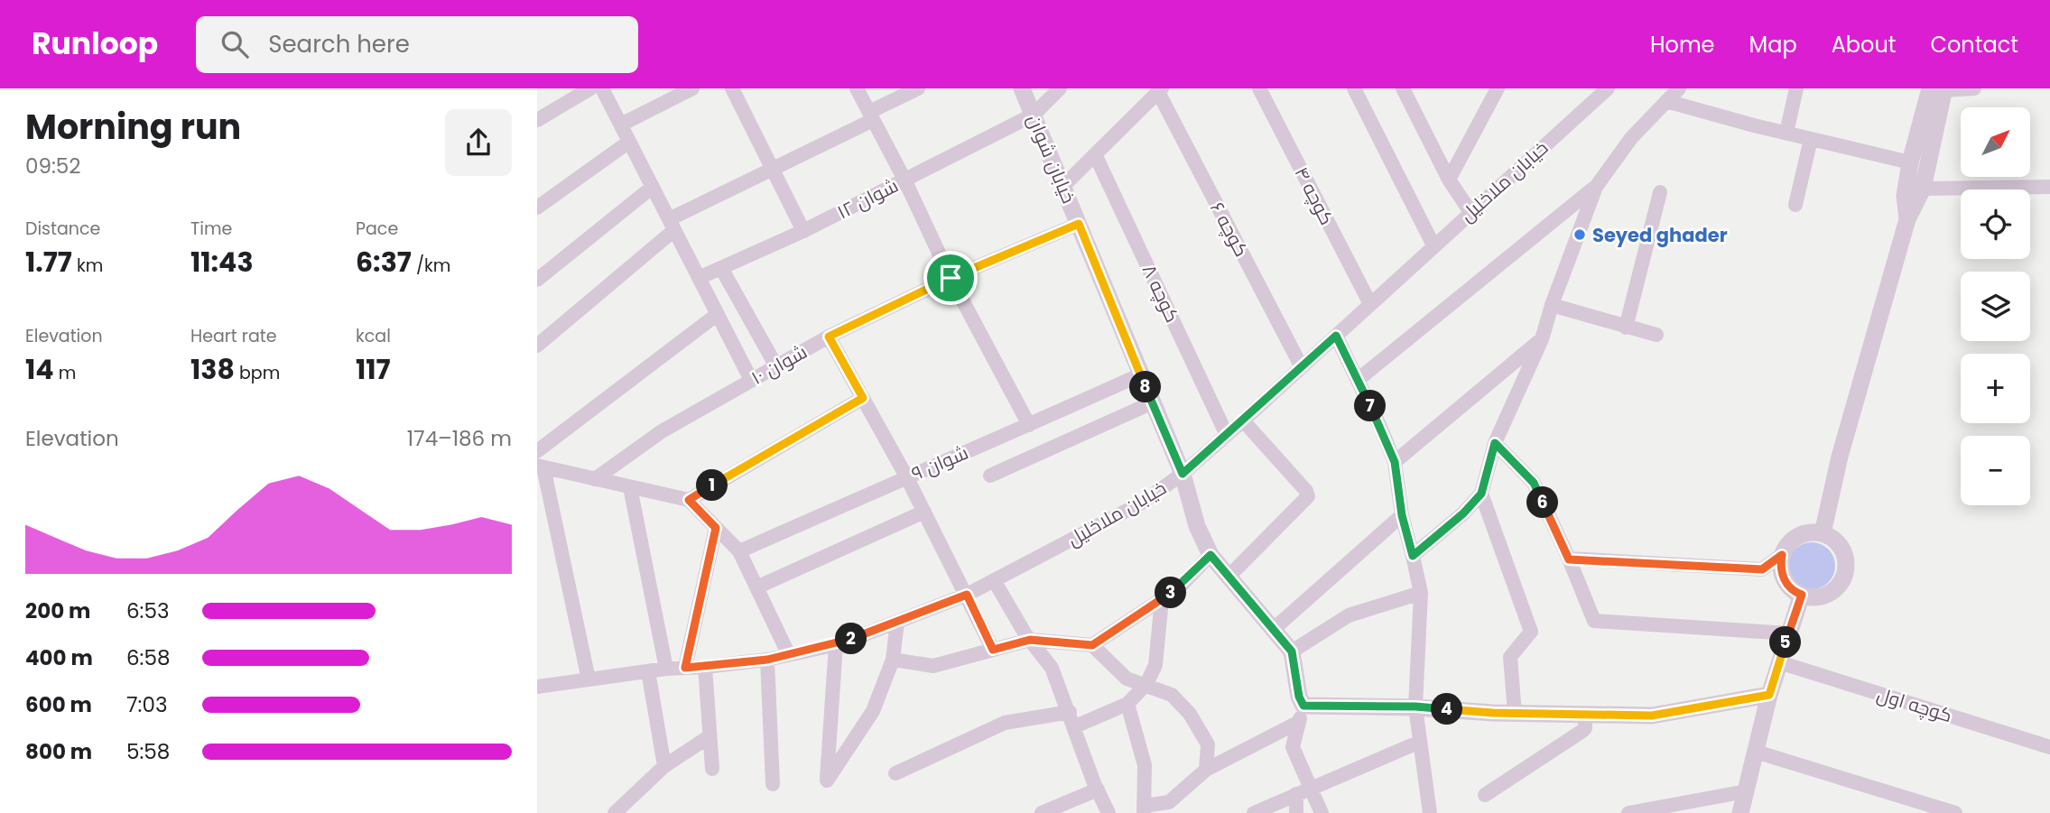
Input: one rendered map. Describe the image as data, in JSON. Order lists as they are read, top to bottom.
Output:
{
  "streets": {
    "street": [
      "خیابان شوان",
      "خیابان ملاخلیل",
      "کوچه ۴",
      "شوان ۱۲",
      "کوچه ۶",
      "کوچه ۸",
      "شوان ۱۰",
      "شوان ۹",
      "کوچه اول"
    ]
  },
  "crossings": [
    ["خیابان شوان", "خیابان ملاخلیل"],
    ["خیابان شوان", "شوان ۱۲"],
    ["خیابان شوان", "شوان ۱۰"],
    ["خیابان شوان", "شوان ۹"],
    ["خیابان ملاخلیل", "کوچه ۴"],
    ["خیابان ملاخلیل", "کوچه ۶"],
    ["خیابان ملاخلیل", "کوچه ۸"]
  ],
  "places": ["Seyed ghader"],
  "north": "top right",
  "page": {
    "header": "Runloop",
    "search": "Search here",
    "nav": [
      "Home",
      "Map",
      "About",
      "Contact"
    ],
    "heading": ["Morning run", "09:52"],
    "map_buttons": ["+", "−"],
    "stats": [
      ["Distance", "1.77 km"],
      ["Time", "11:43"],
      ["Pace", "6:37 /km"],
      ["Elevation", "14 m"],
      ["Heart rate", "138 bpm"],
      ["kcal", "117"]
    ],
    "pins": [
      "8",
      "7",
      "1",
      "6",
      "3",
      "2",
      "5",
      "4"
    ],
    "chart": ["Elevation", "174–186 m"],
    "list": [
      {
        "name": "200 m",
        "note": "6:53"
      },
      {
        "name": "400 m",
        "note": "6:58"
      },
      {
        "name": "600 m",
        "note": "7:03"
      },
      {
        "name": "800 m",
        "note": "5:58"
      }
    ]
  }
}
